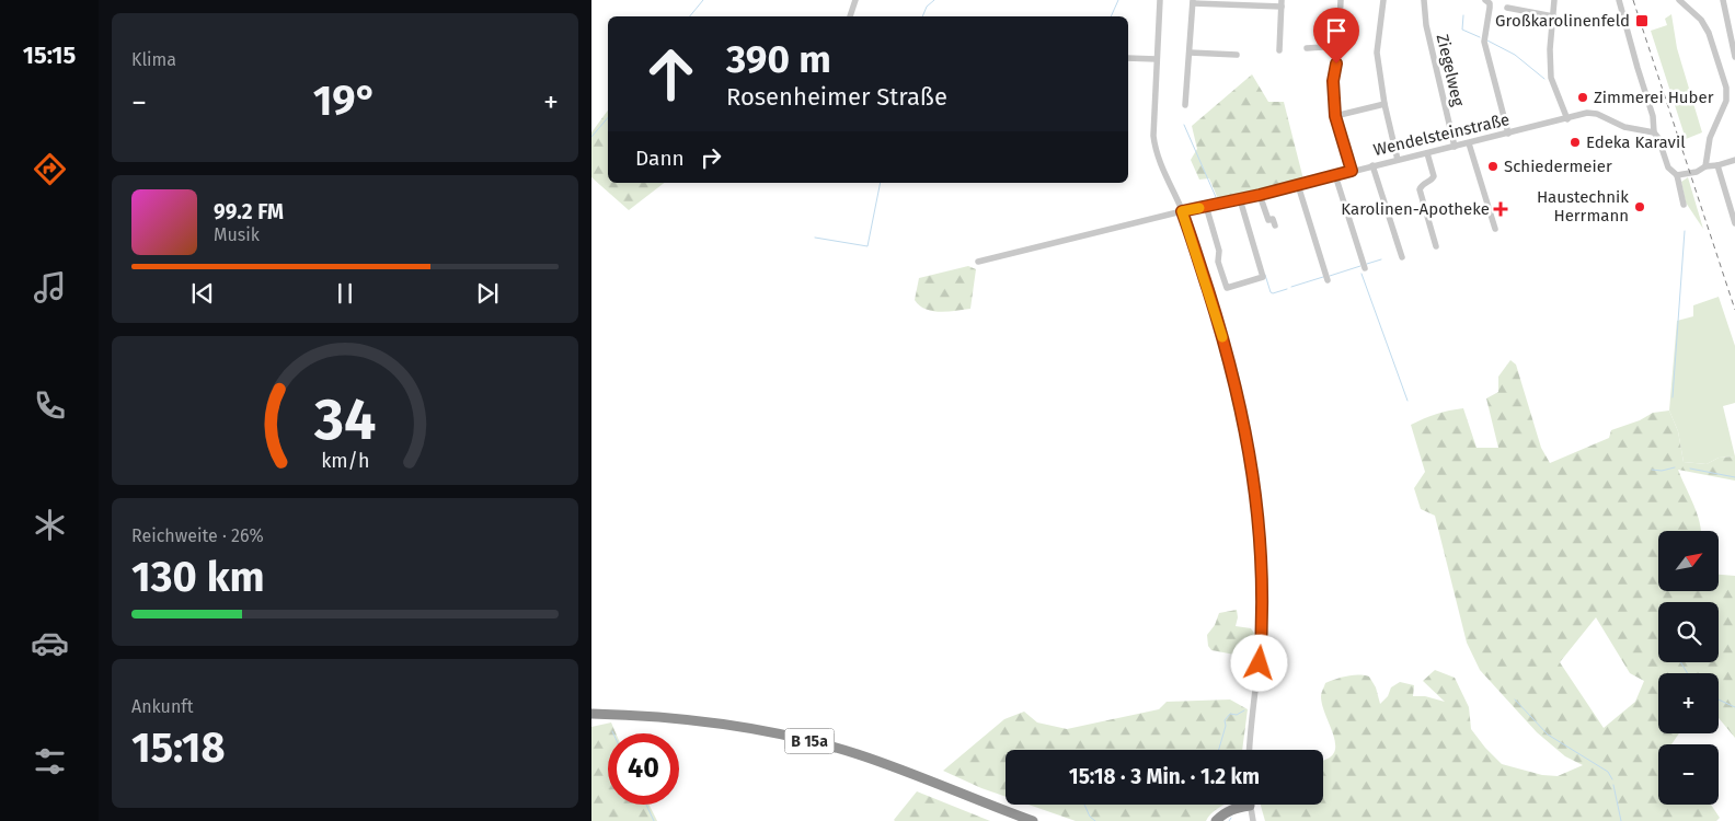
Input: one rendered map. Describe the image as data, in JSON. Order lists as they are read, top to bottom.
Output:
{
  "streets": {
    "highway": ["B 15a"],
    "street": ["Ziegelweg", "Wendelsteinstraße"]
  },
  "crossings": [
    ["Ziegelweg", "Wendelsteinstraße"]
  ],
  "places": {
    "transit": ["Großkarolinenfeld"],
    "other": [
      "Zimmerei Huber",
      "Edeka Karavil",
      "Schiedermeier",
      "Haustechnik Herrmann"
    ],
    "health": ["Karolinen-Apotheke"]
  },
  "north": "top right",
  "page": {
    "tabs": "15:15",
    "tile": [
      "Klima",
      ["Reichweite · 26%", "130 km"],
      ["Ankunft", "15:18"]
    ],
    "turn": ["390 m", "Rosenheimer Straße"],
    "heat": ["−", "19°", "+"],
    "then": "Dann",
    "song": ["99.2 FM", "Musik"],
    "map_buttons": ["+", "−"],
    "limit": "40",
    "trip": "15:18 · 3 Min. · 1.2 km",
    "gauge": ["34", "km/h"]
  }
}
